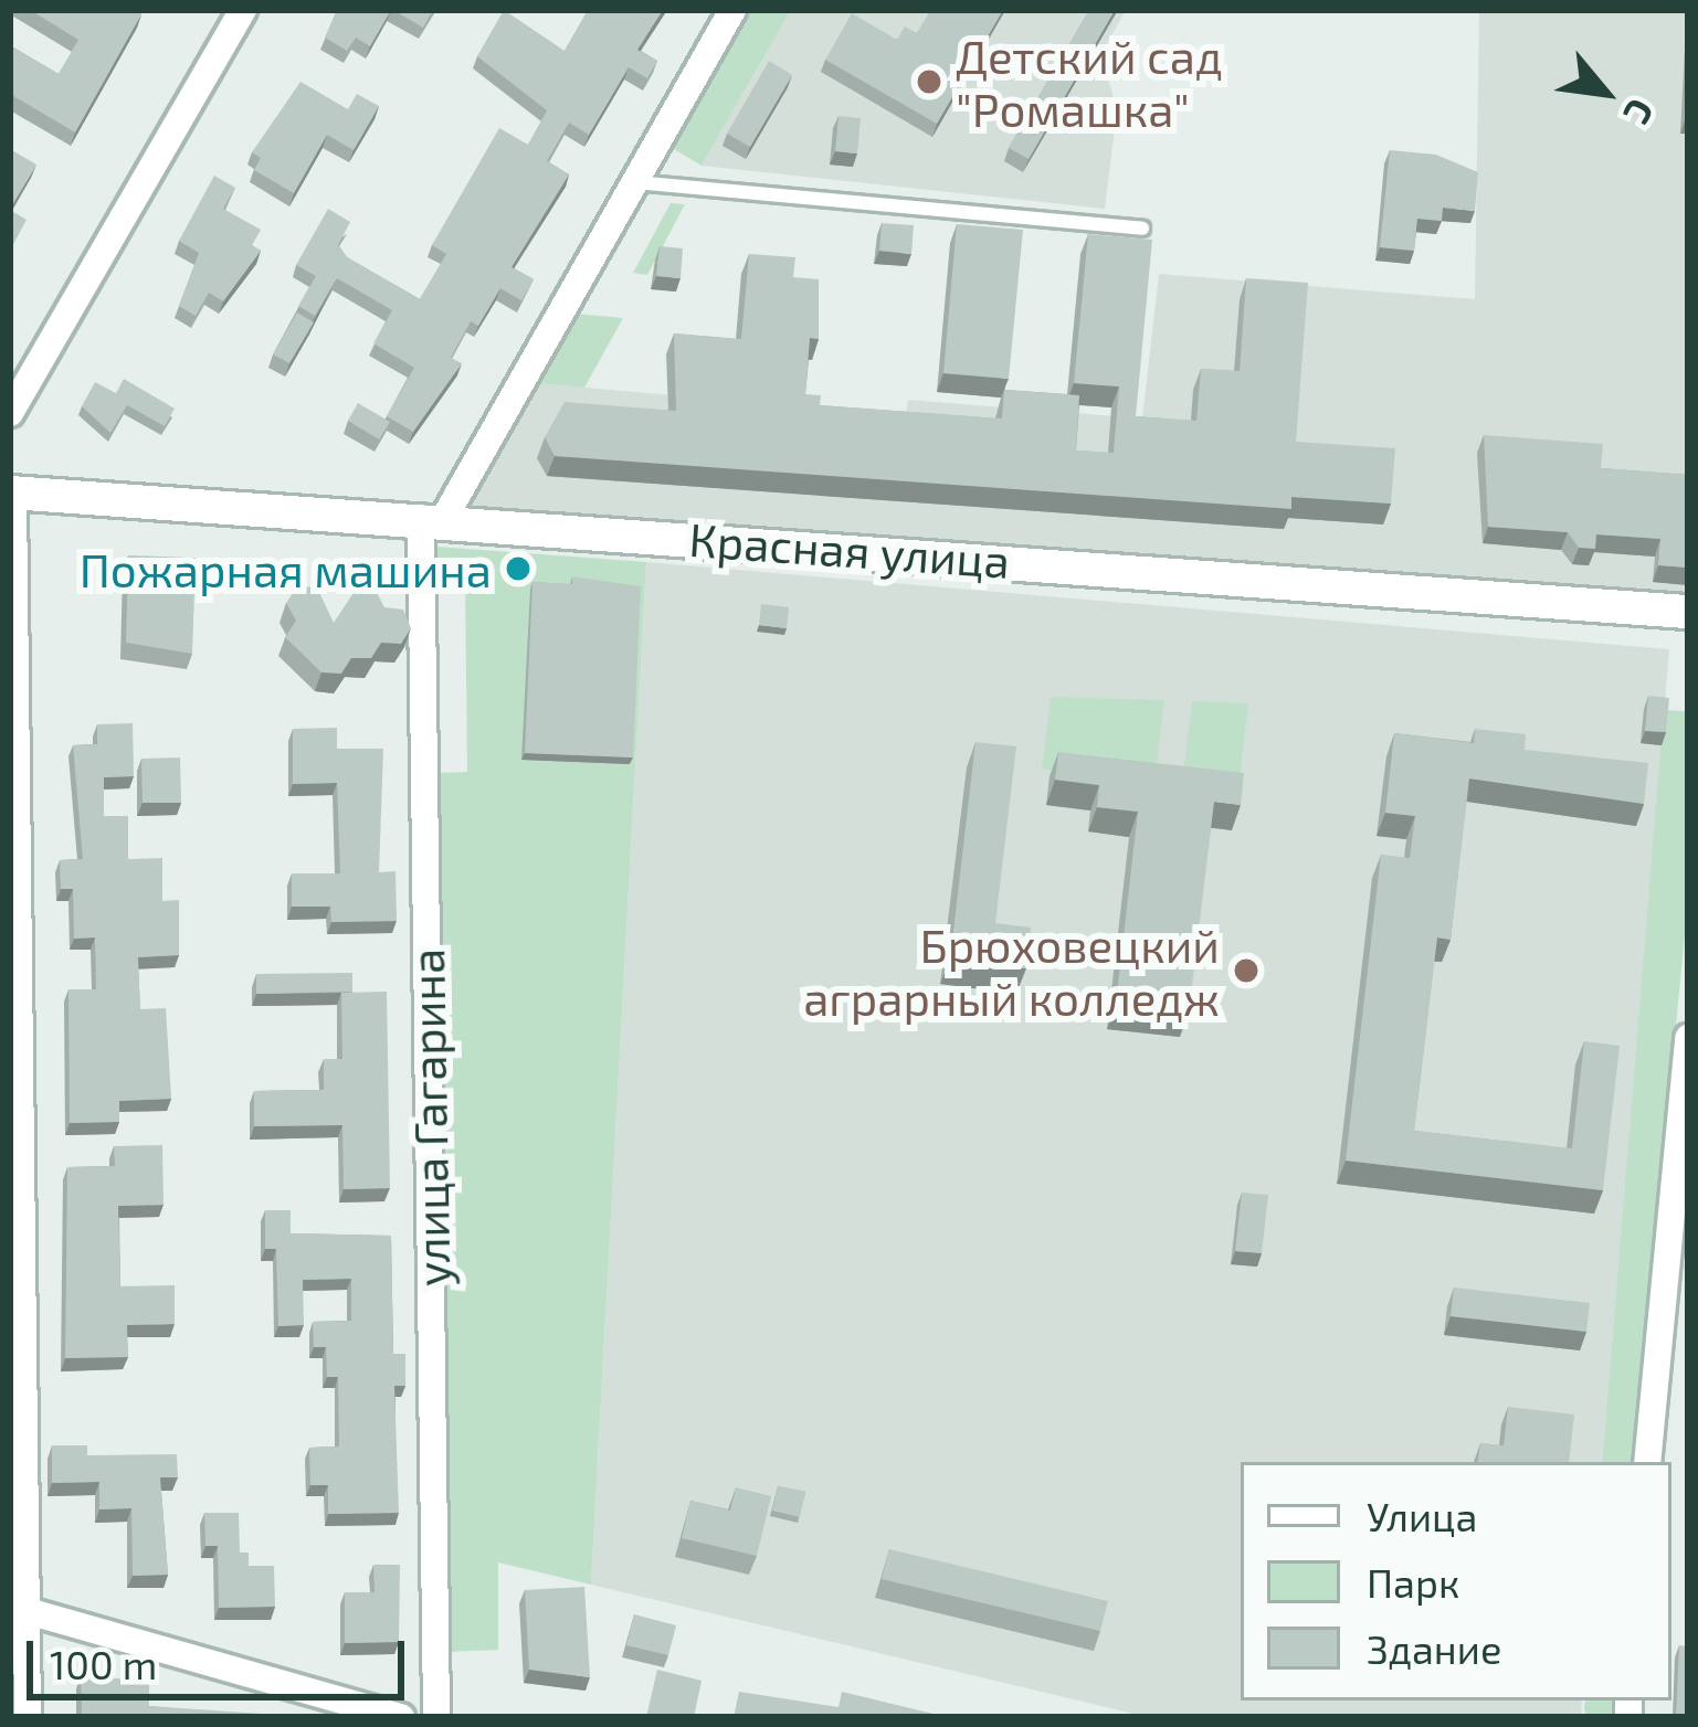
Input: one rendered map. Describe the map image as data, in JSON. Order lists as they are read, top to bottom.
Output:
{
  "streets": {
    "street": ["Красная улица", "улица Гагарина"]
  },
  "crossings": [
    ["Красная улица", "улица Гагарина"]
  ],
  "places": ["Детский сад \"Ромашка\"", "Пожарная машина", "Брюховецкий аграрный колледж"],
  "legend": ["Улица", "Парк", "Здание"],
  "scale_bar": "100 m",
  "north": "bottom right"
}
